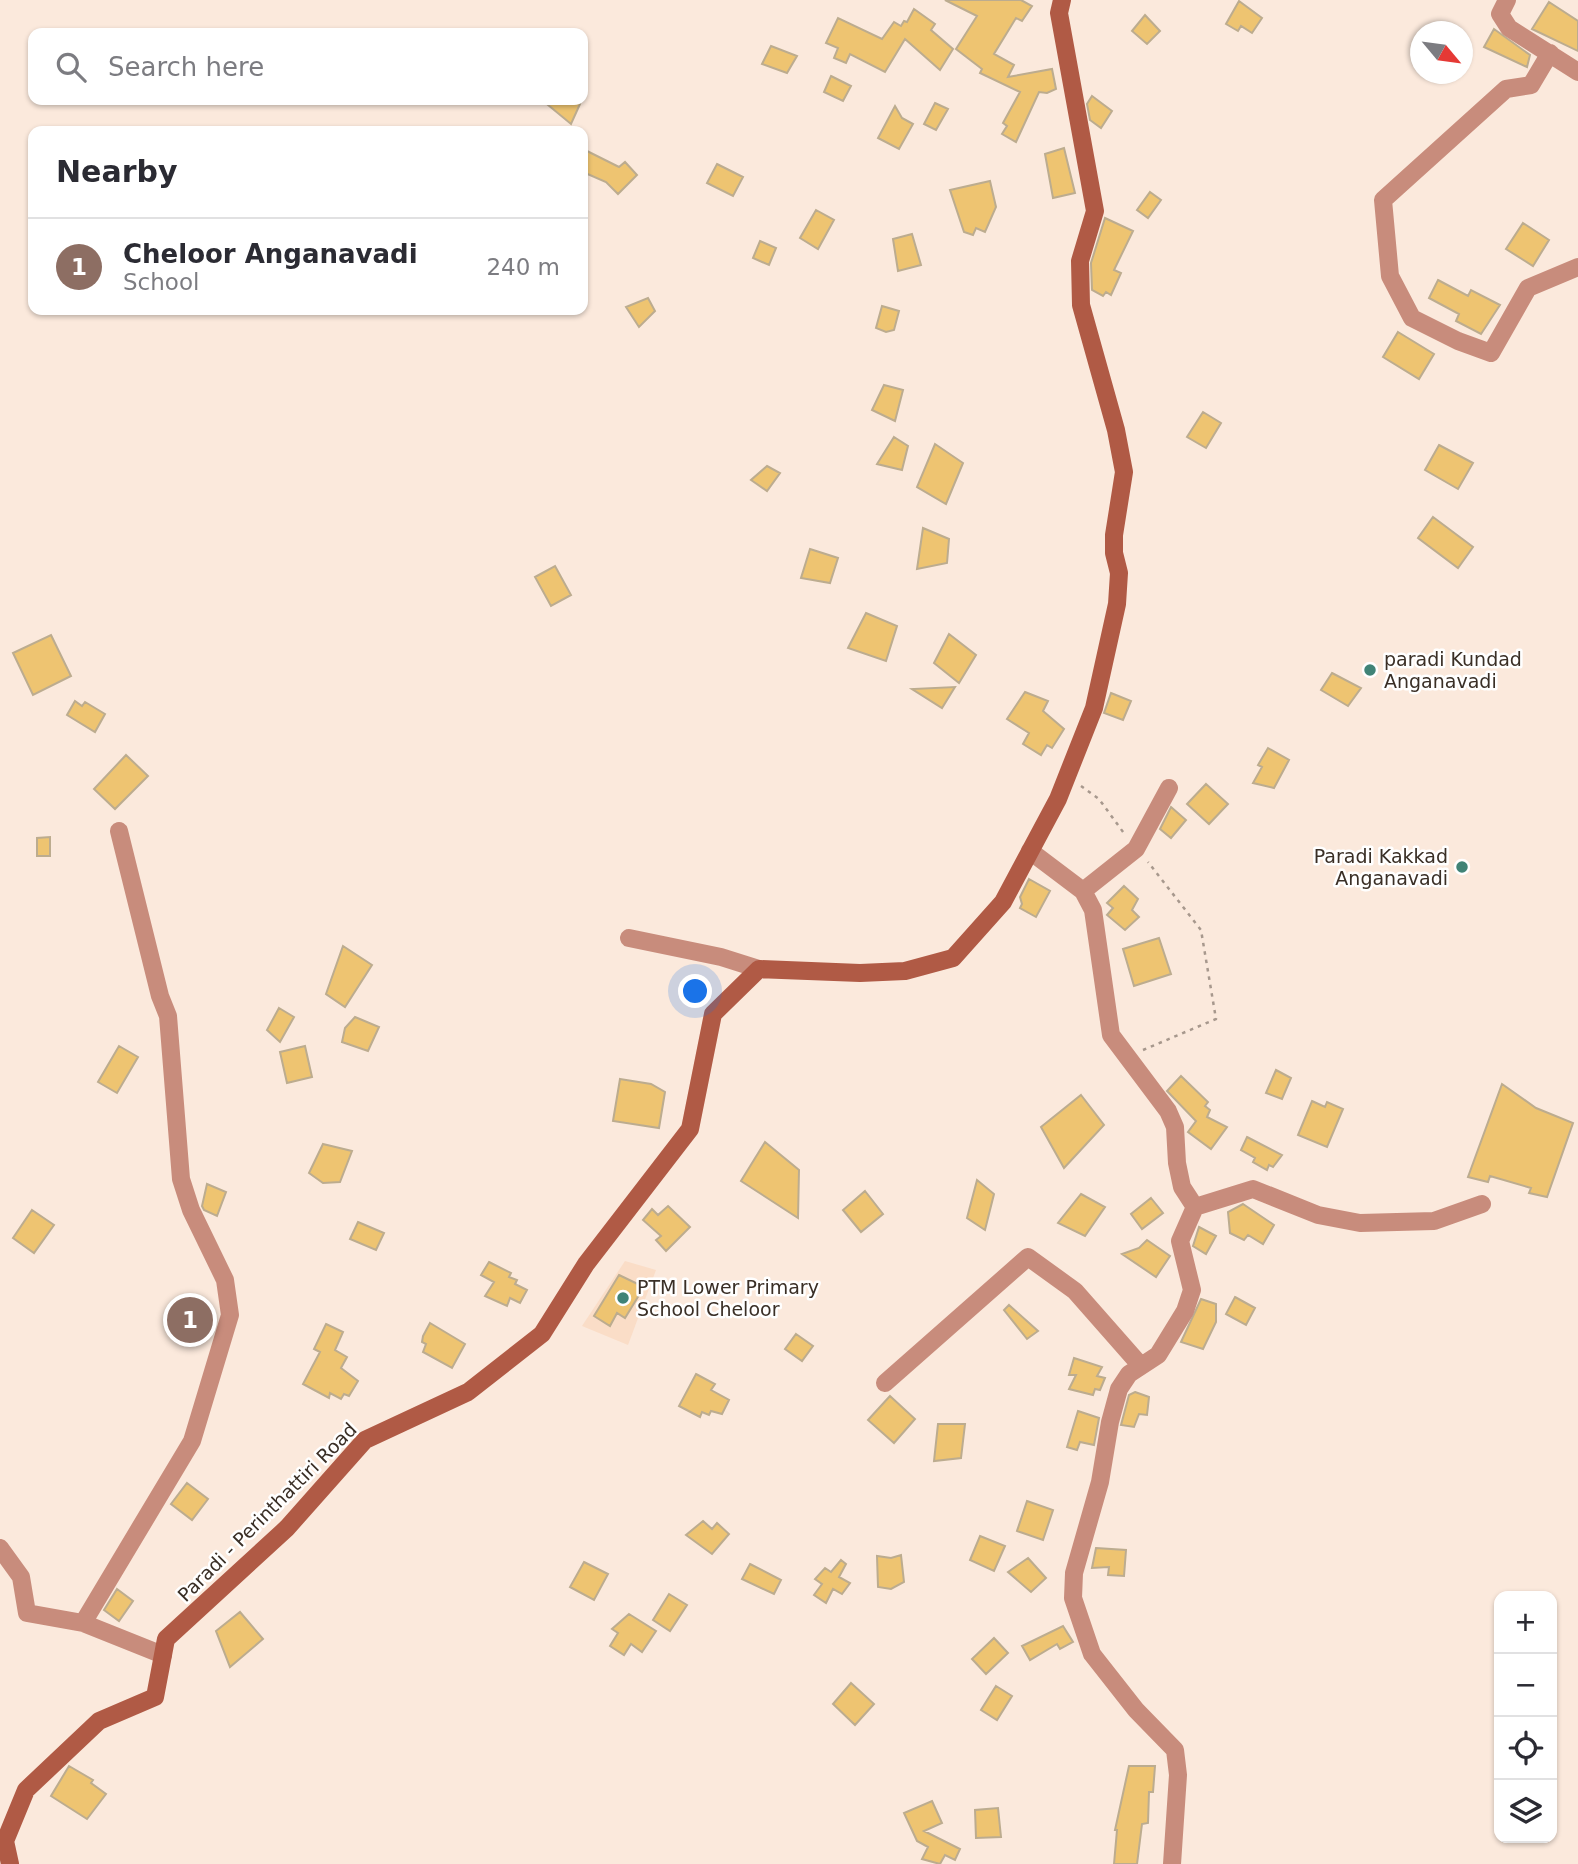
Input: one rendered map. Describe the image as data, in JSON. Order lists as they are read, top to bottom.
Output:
{
  "streets": {
    "main road": ["Paradi - Perinthattiri Road"]
  },
  "places": ["paradi Kundad Anganavadi", "Paradi Kakkad Anganavadi", "PTM Lower Primary School Cheloor"],
  "north": "bottom right",
  "page": {
    "search": "Search here",
    "heading": "Nearby",
    "list": [
      {
        "mark": "1",
        "name": "Cheloor Anganavadi",
        "note": "School",
        "value": "240 m"
      }
    ],
    "pins": "1",
    "map_buttons": ["+", "−"]
  }
}
